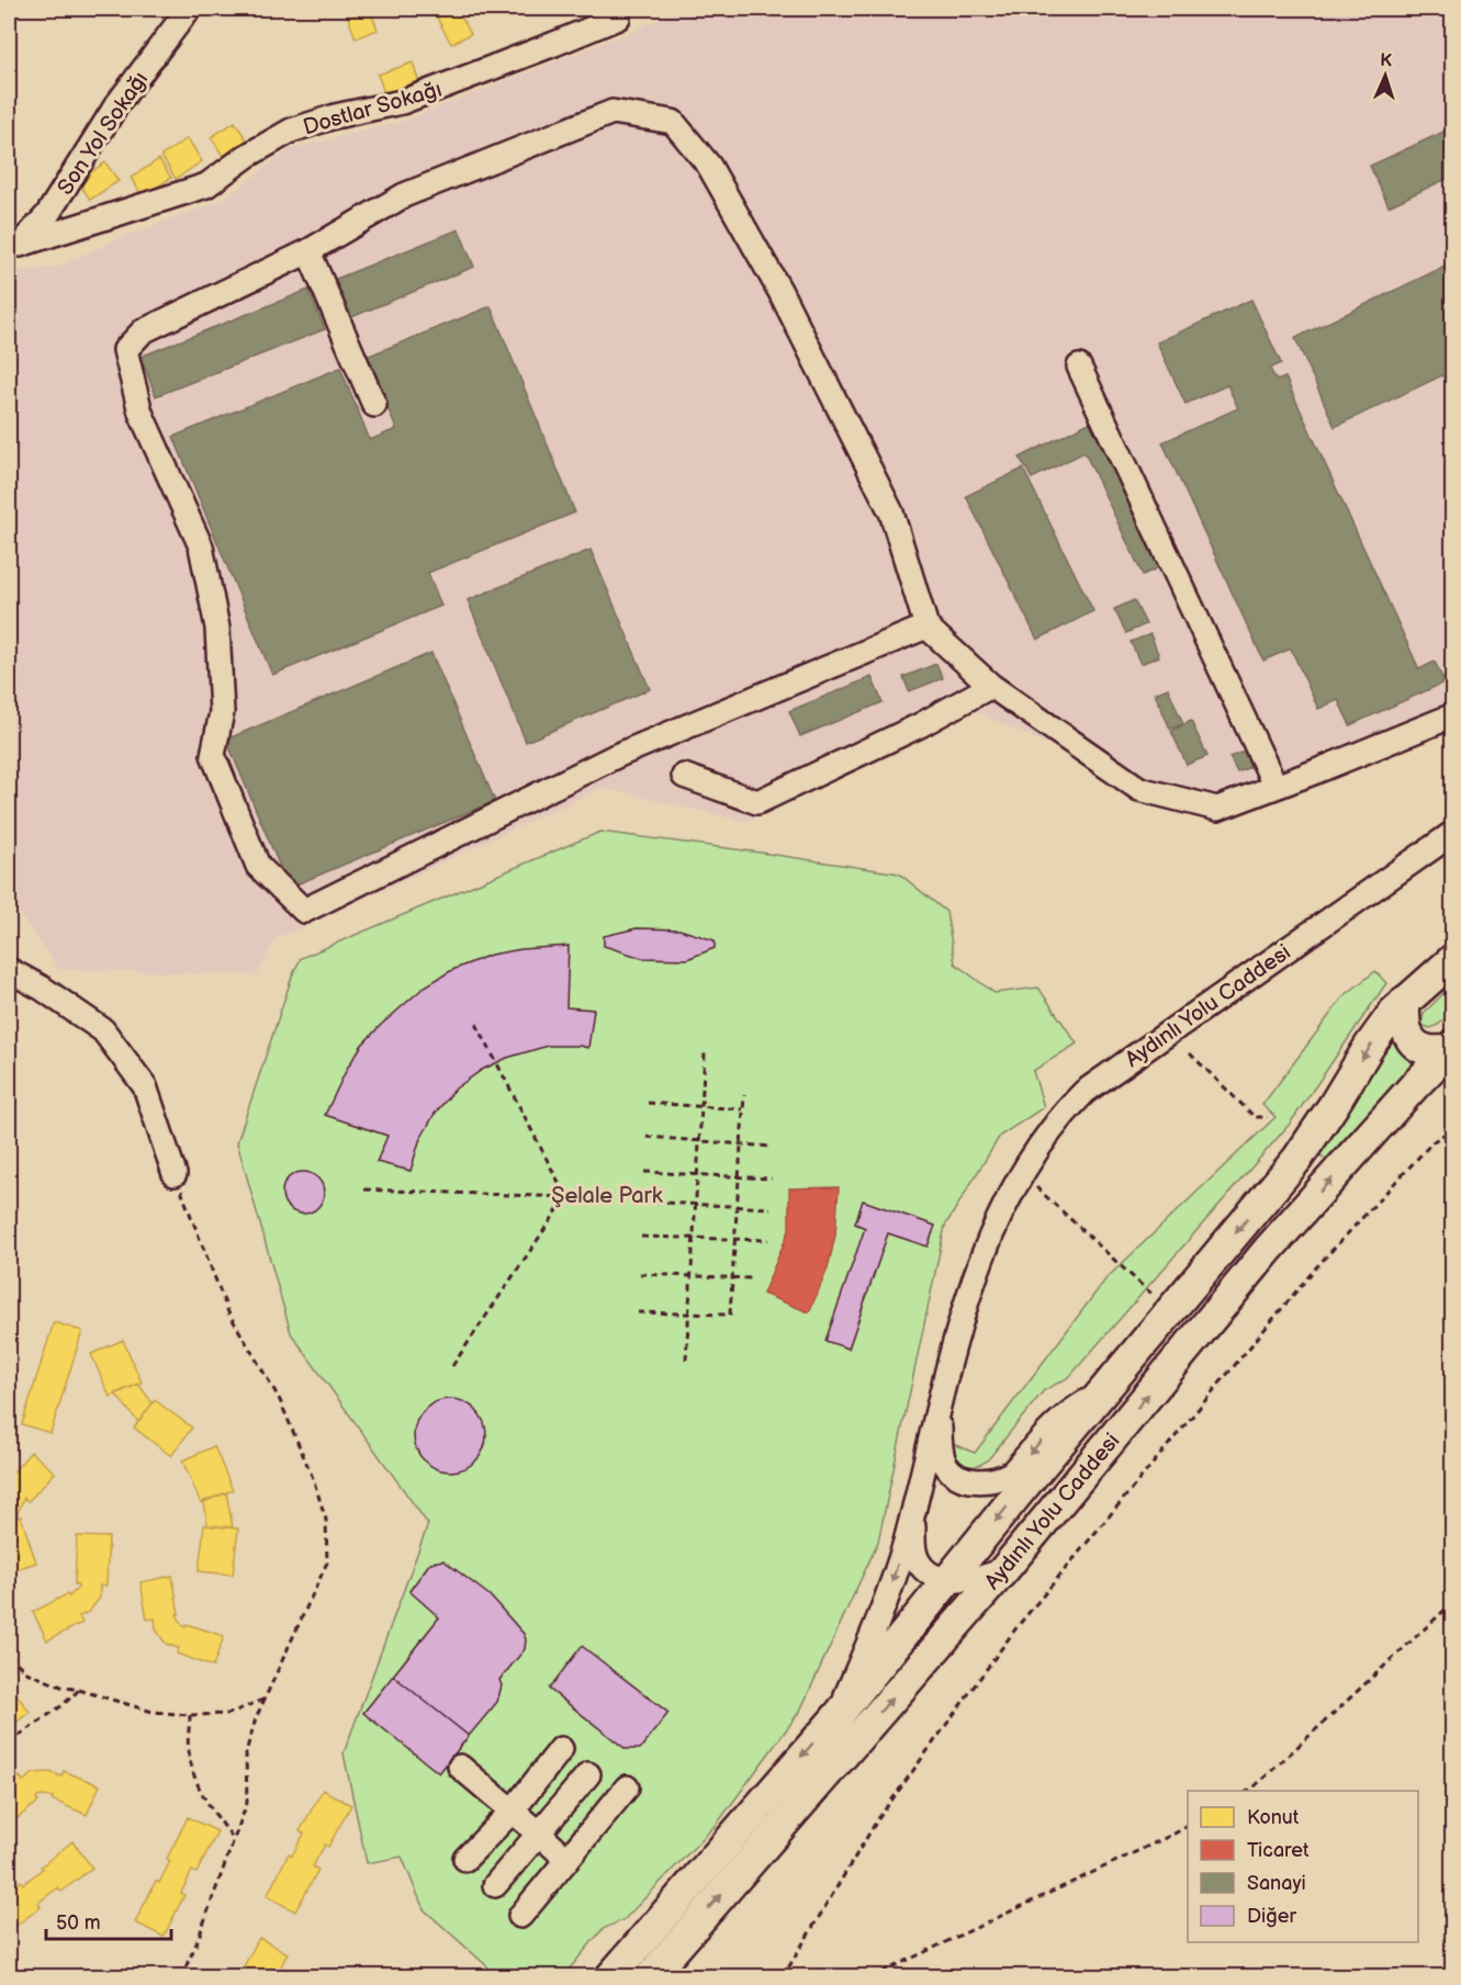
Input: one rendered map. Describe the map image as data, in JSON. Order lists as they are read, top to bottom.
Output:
{
  "streets": {
    "main road": ["Aydınlı Yolu Caddesi"],
    "street": ["Dostlar Sokağı", "Son Yol Sokağı"]
  },
  "crossings": [
    ["Dostlar Sokağı", "Son Yol Sokağı"]
  ],
  "parks": ["Şelale Park"],
  "legend": [
    "Konut",
    "Ticaret",
    "Sanayi",
    "Diğer"
  ],
  "scale_bar": "50 m",
  "north": "top"
}
